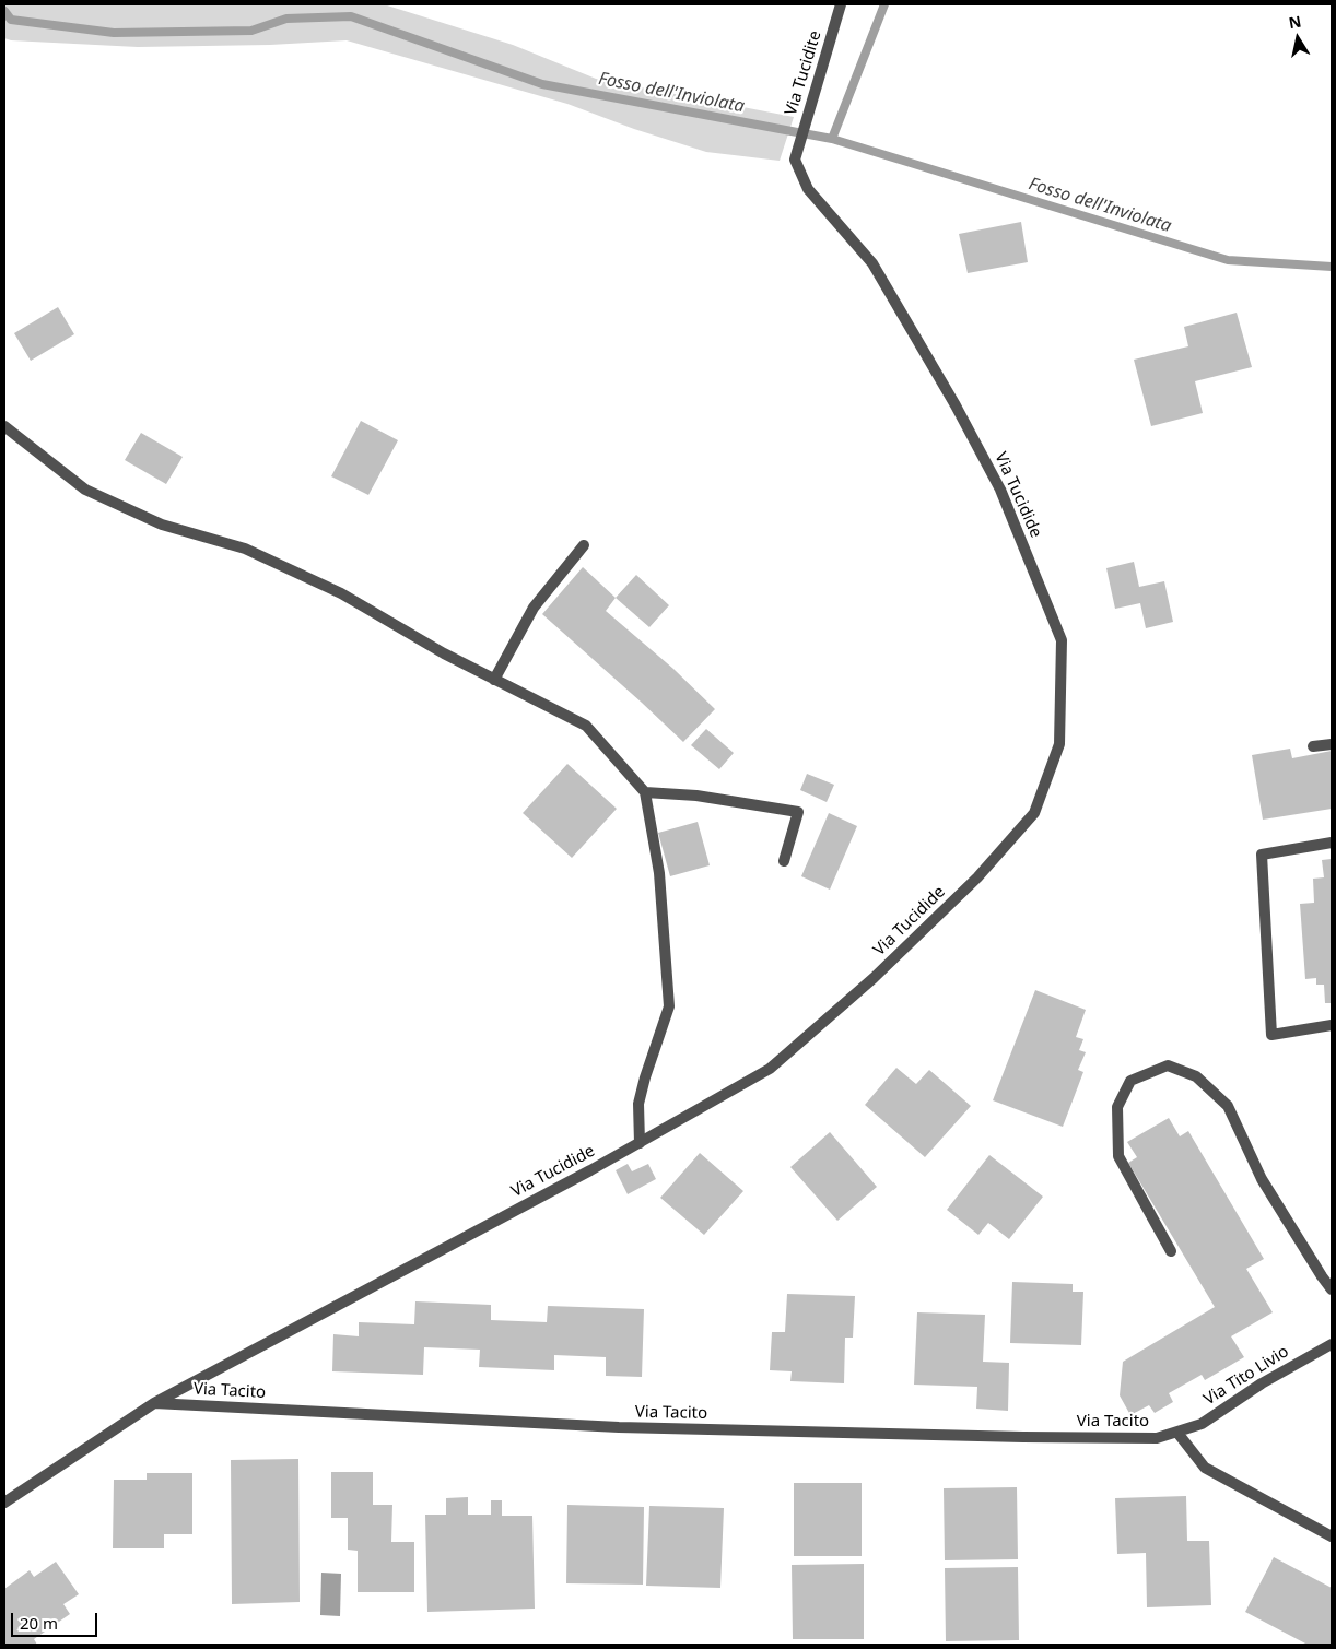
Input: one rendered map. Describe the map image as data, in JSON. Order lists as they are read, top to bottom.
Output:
{
  "streets": {
    "street": [
      "Via Tucidite",
      "Via Tucidide",
      "Via Tito Livio",
      "Via Tacito"
    ]
  },
  "crossings": [
    ["Via Tucidite", "Via Tucidide"],
    ["Via Tucidide", "Via Tacito"],
    ["Via Tito Livio", "Via Tacito"]
  ],
  "water": ["Fosso dell'Inviolata"],
  "scale_bar": "20 m",
  "north": "top"
}
